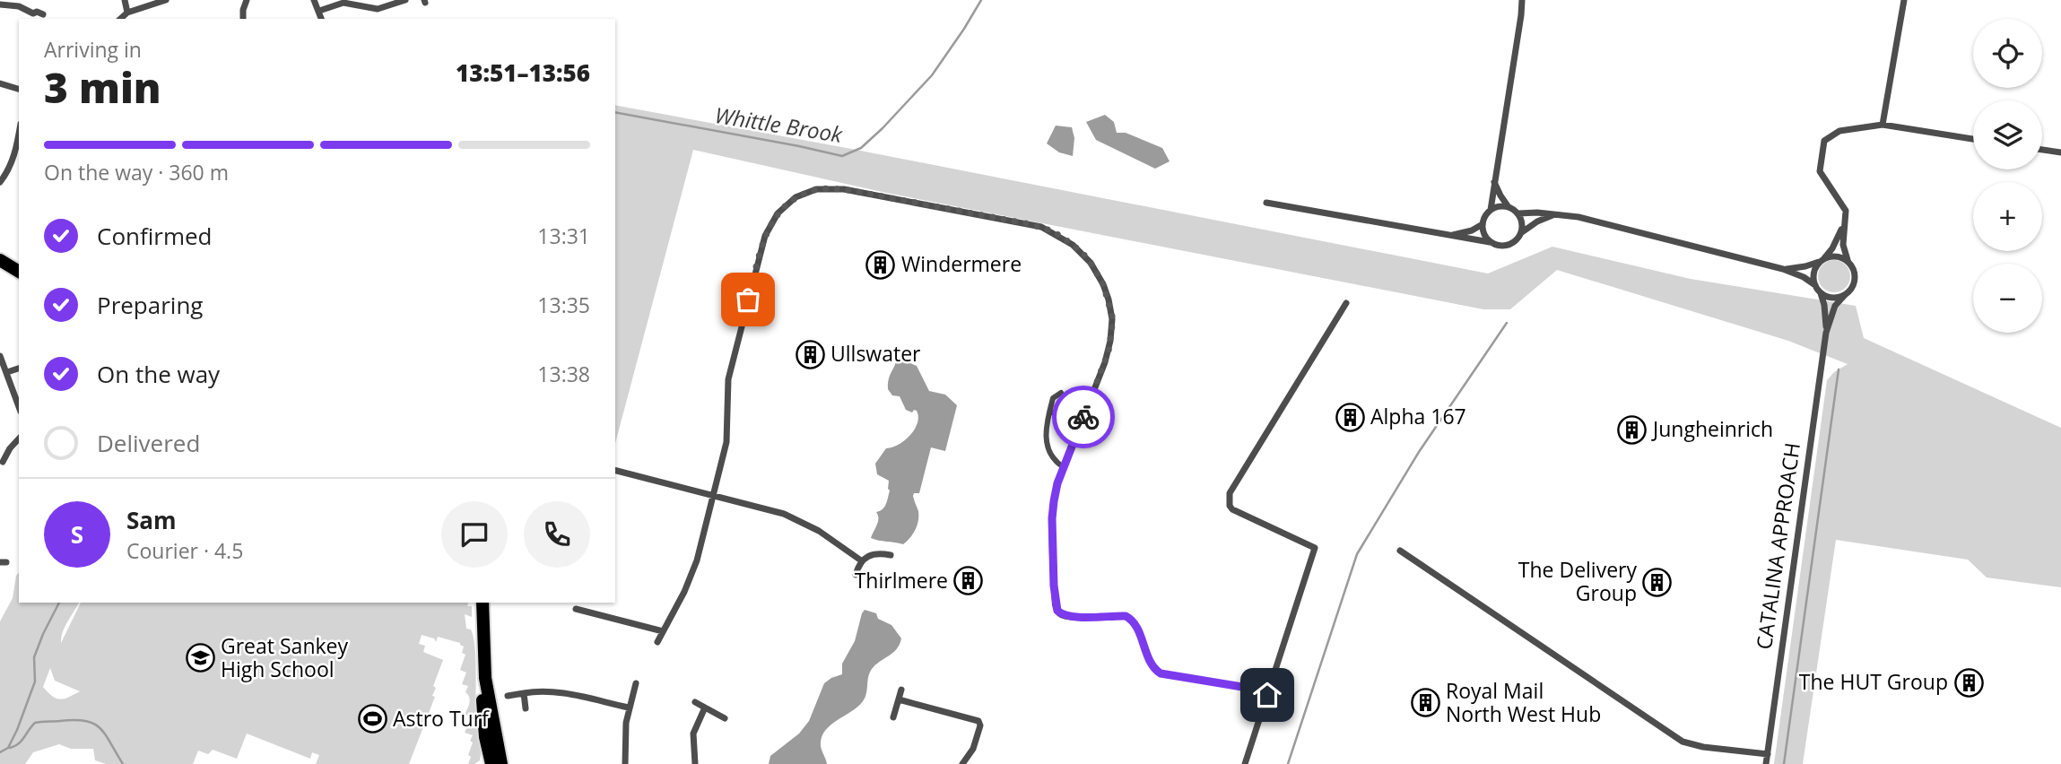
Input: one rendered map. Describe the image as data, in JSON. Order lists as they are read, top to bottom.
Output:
{
  "streets": {
    "street": ["CATALINA APPROACH"]
  },
  "water": ["Whittle Brook"],
  "places": {
    "building": [
      "Windermere",
      "Ullswater",
      "Alpha 167",
      "Jungheinrich",
      "Thirlmere",
      "The Delivery Group",
      "The HUT Group",
      "Royal Mail North West Hub"
    ],
    "school or university": ["Great Sankey High School"],
    "sports": ["Astro Turf"]
  },
  "page": {
    "map_buttons": ["+", "−"],
    "heading": ["3 min", "Arriving in", "13:51–13:56"],
    "panel": ["Sam", "Courier · 4.5"],
    "bar": "On the way · 360 m",
    "list": [
      ["Confirmed", "13:31"],
      ["Preparing", "13:35"],
      ["On the way", "13:38"],
      "Delivered"
    ],
    "round": "S"
  }
}
